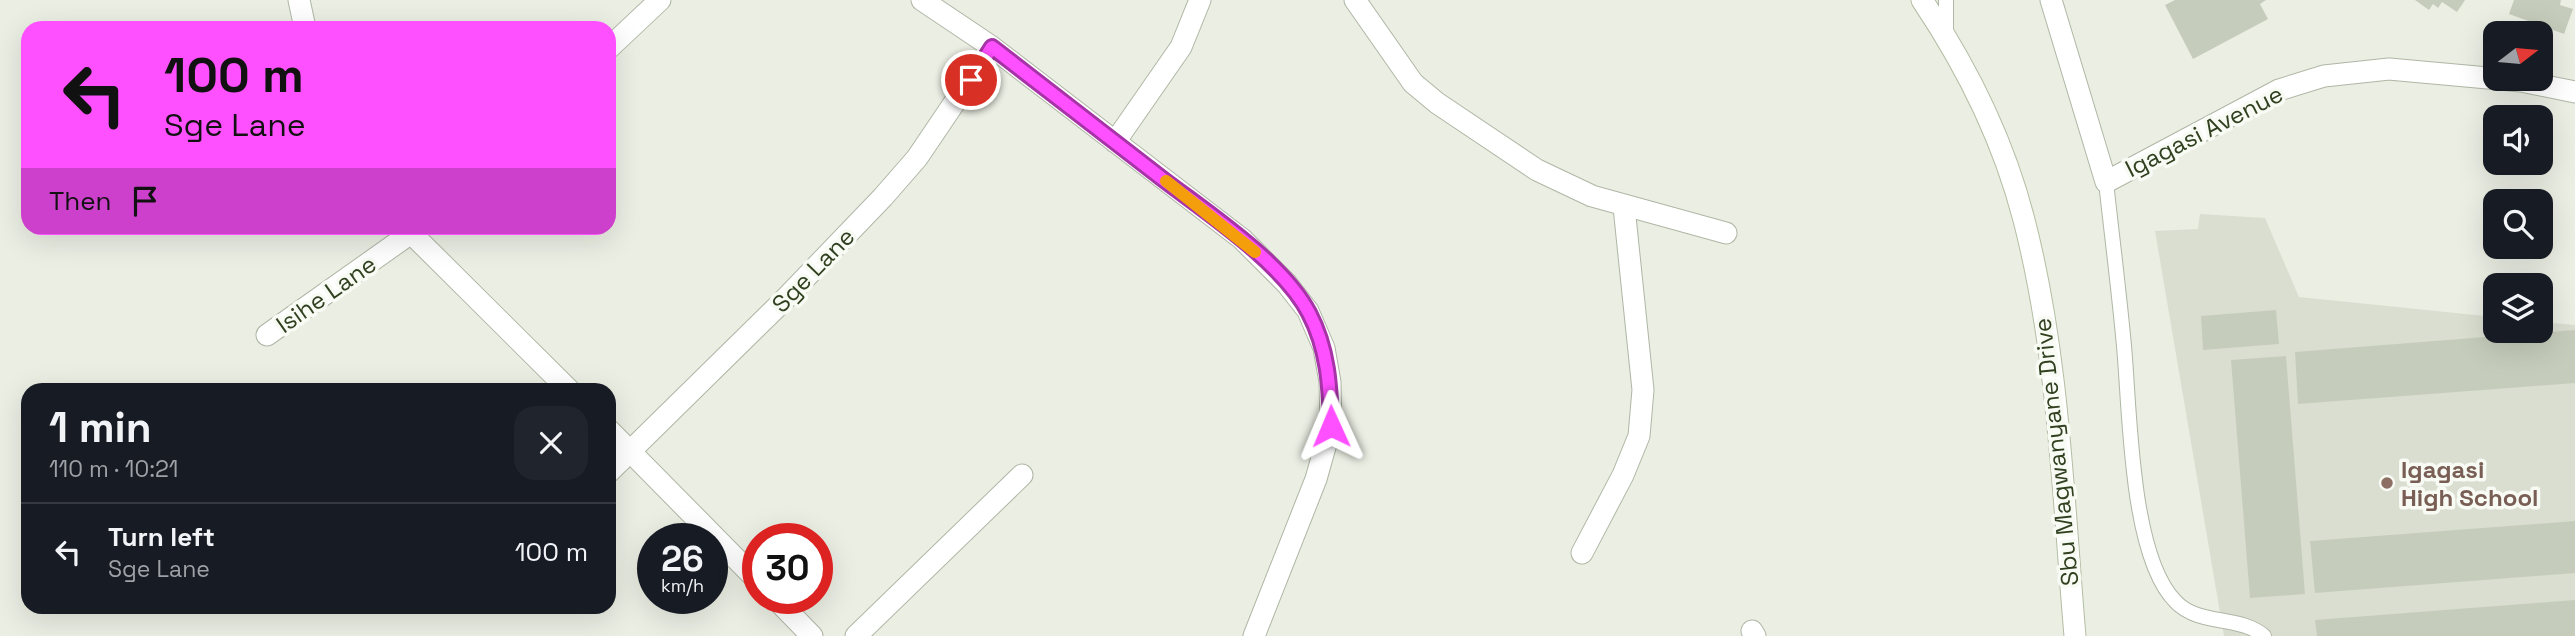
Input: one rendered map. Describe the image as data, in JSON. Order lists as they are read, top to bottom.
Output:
{
  "streets": {
    "street": [
      "Igagasi Avenue",
      "Sge Lane",
      "Isihe Lane",
      "Sbu Magwanyane Drive"
    ]
  },
  "places": ["Igagasi High School"],
  "north": "right",
  "page": {
    "turn": ["100 m", "Sge Lane"],
    "then": "Then",
    "heading": ["1 min", "110 m · 10:21"],
    "list": [
      {
        "name": "Turn left",
        "note": "Sge Lane",
        "value": "100 m"
      }
    ],
    "speed": "26 km/h",
    "limit": "30"
  }
}
